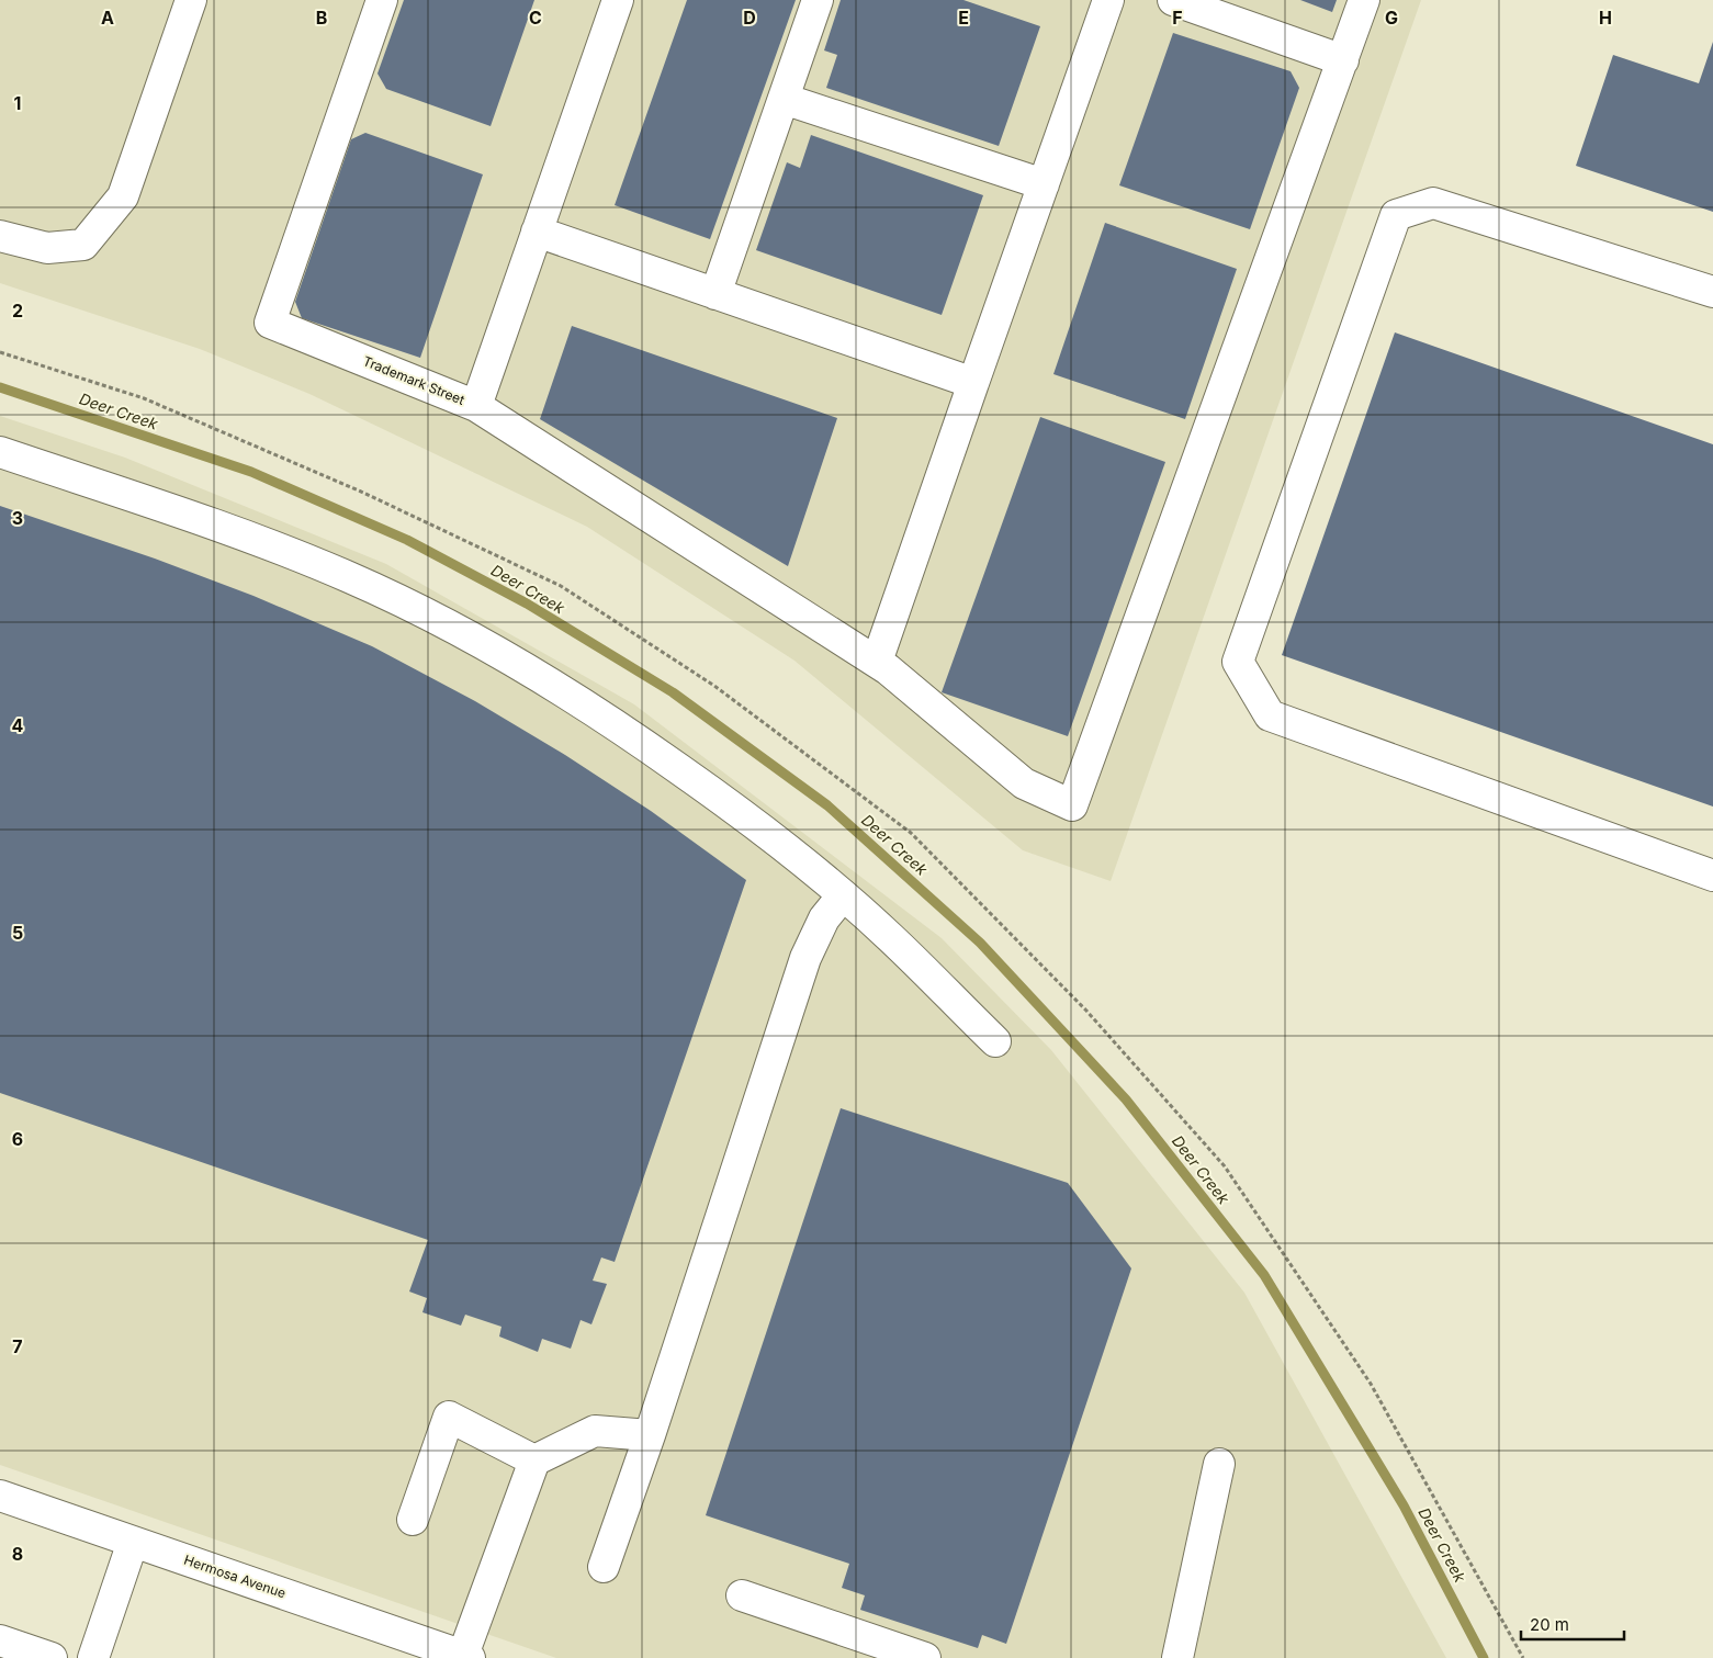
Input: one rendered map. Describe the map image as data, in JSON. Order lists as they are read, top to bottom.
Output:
{
  "streets": {
    "street": ["Trademark Street", "Hermosa Avenue"]
  },
  "water": ["Deer Creek"],
  "scale_bar": "20 m",
  "grid": {
    "columns": [
      "A",
      "B",
      "C",
      "D",
      "E",
      "F",
      "G",
      "H"
    ],
    "rows": [
      "1",
      "2",
      "3",
      "4",
      "5",
      "6",
      "7",
      "8"
    ]
  }
}
